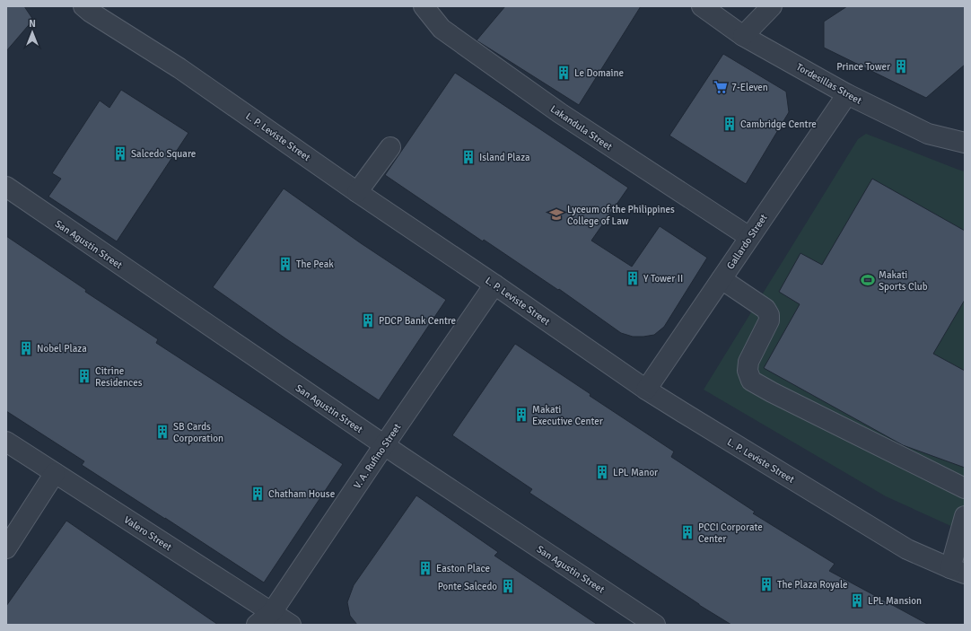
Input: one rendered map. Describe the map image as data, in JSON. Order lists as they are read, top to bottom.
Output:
{
  "streets": {
    "street": [
      "Tordesillas Street",
      "Lakandula Street",
      "L. P. Leviste Street",
      "Gallardo Street",
      "San Agustin Street",
      "V. A. Rufino Street",
      "Valero Street"
    ]
  },
  "crossings": [
    ["Tordesillas Street", "Gallardo Street"],
    ["Lakandula Street", "Gallardo Street"],
    ["L. P. Leviste Street", "Gallardo Street"],
    ["L. P. Leviste Street", "V. A. Rufino Street"],
    ["San Agustin Street", "V. A. Rufino Street"],
    ["V. A. Rufino Street", "Valero Street"]
  ],
  "places": {
    "building": [
      "Prince Tower",
      "Le Domaine",
      "Cambridge Centre",
      "Salcedo Square",
      "Island Plaza",
      "The Peak",
      "Y Tower II",
      "PDCP Bank Centre",
      "Nobel Plaza",
      "Citrine Residences",
      "Makati Executive Center",
      "SB Cards Corporation",
      "LPL Manor",
      "Chatham House",
      "PCCI Corporate Center",
      "Easton Place",
      "The Plaza Royale",
      "Ponte Salcedo",
      "LPL Mansion"
    ],
    "supermarket": ["7-Eleven"],
    "school or university": ["Lyceum of the Philippines College of Law"],
    "sports": ["Makati Sports Club"]
  },
  "north": "top"
}
